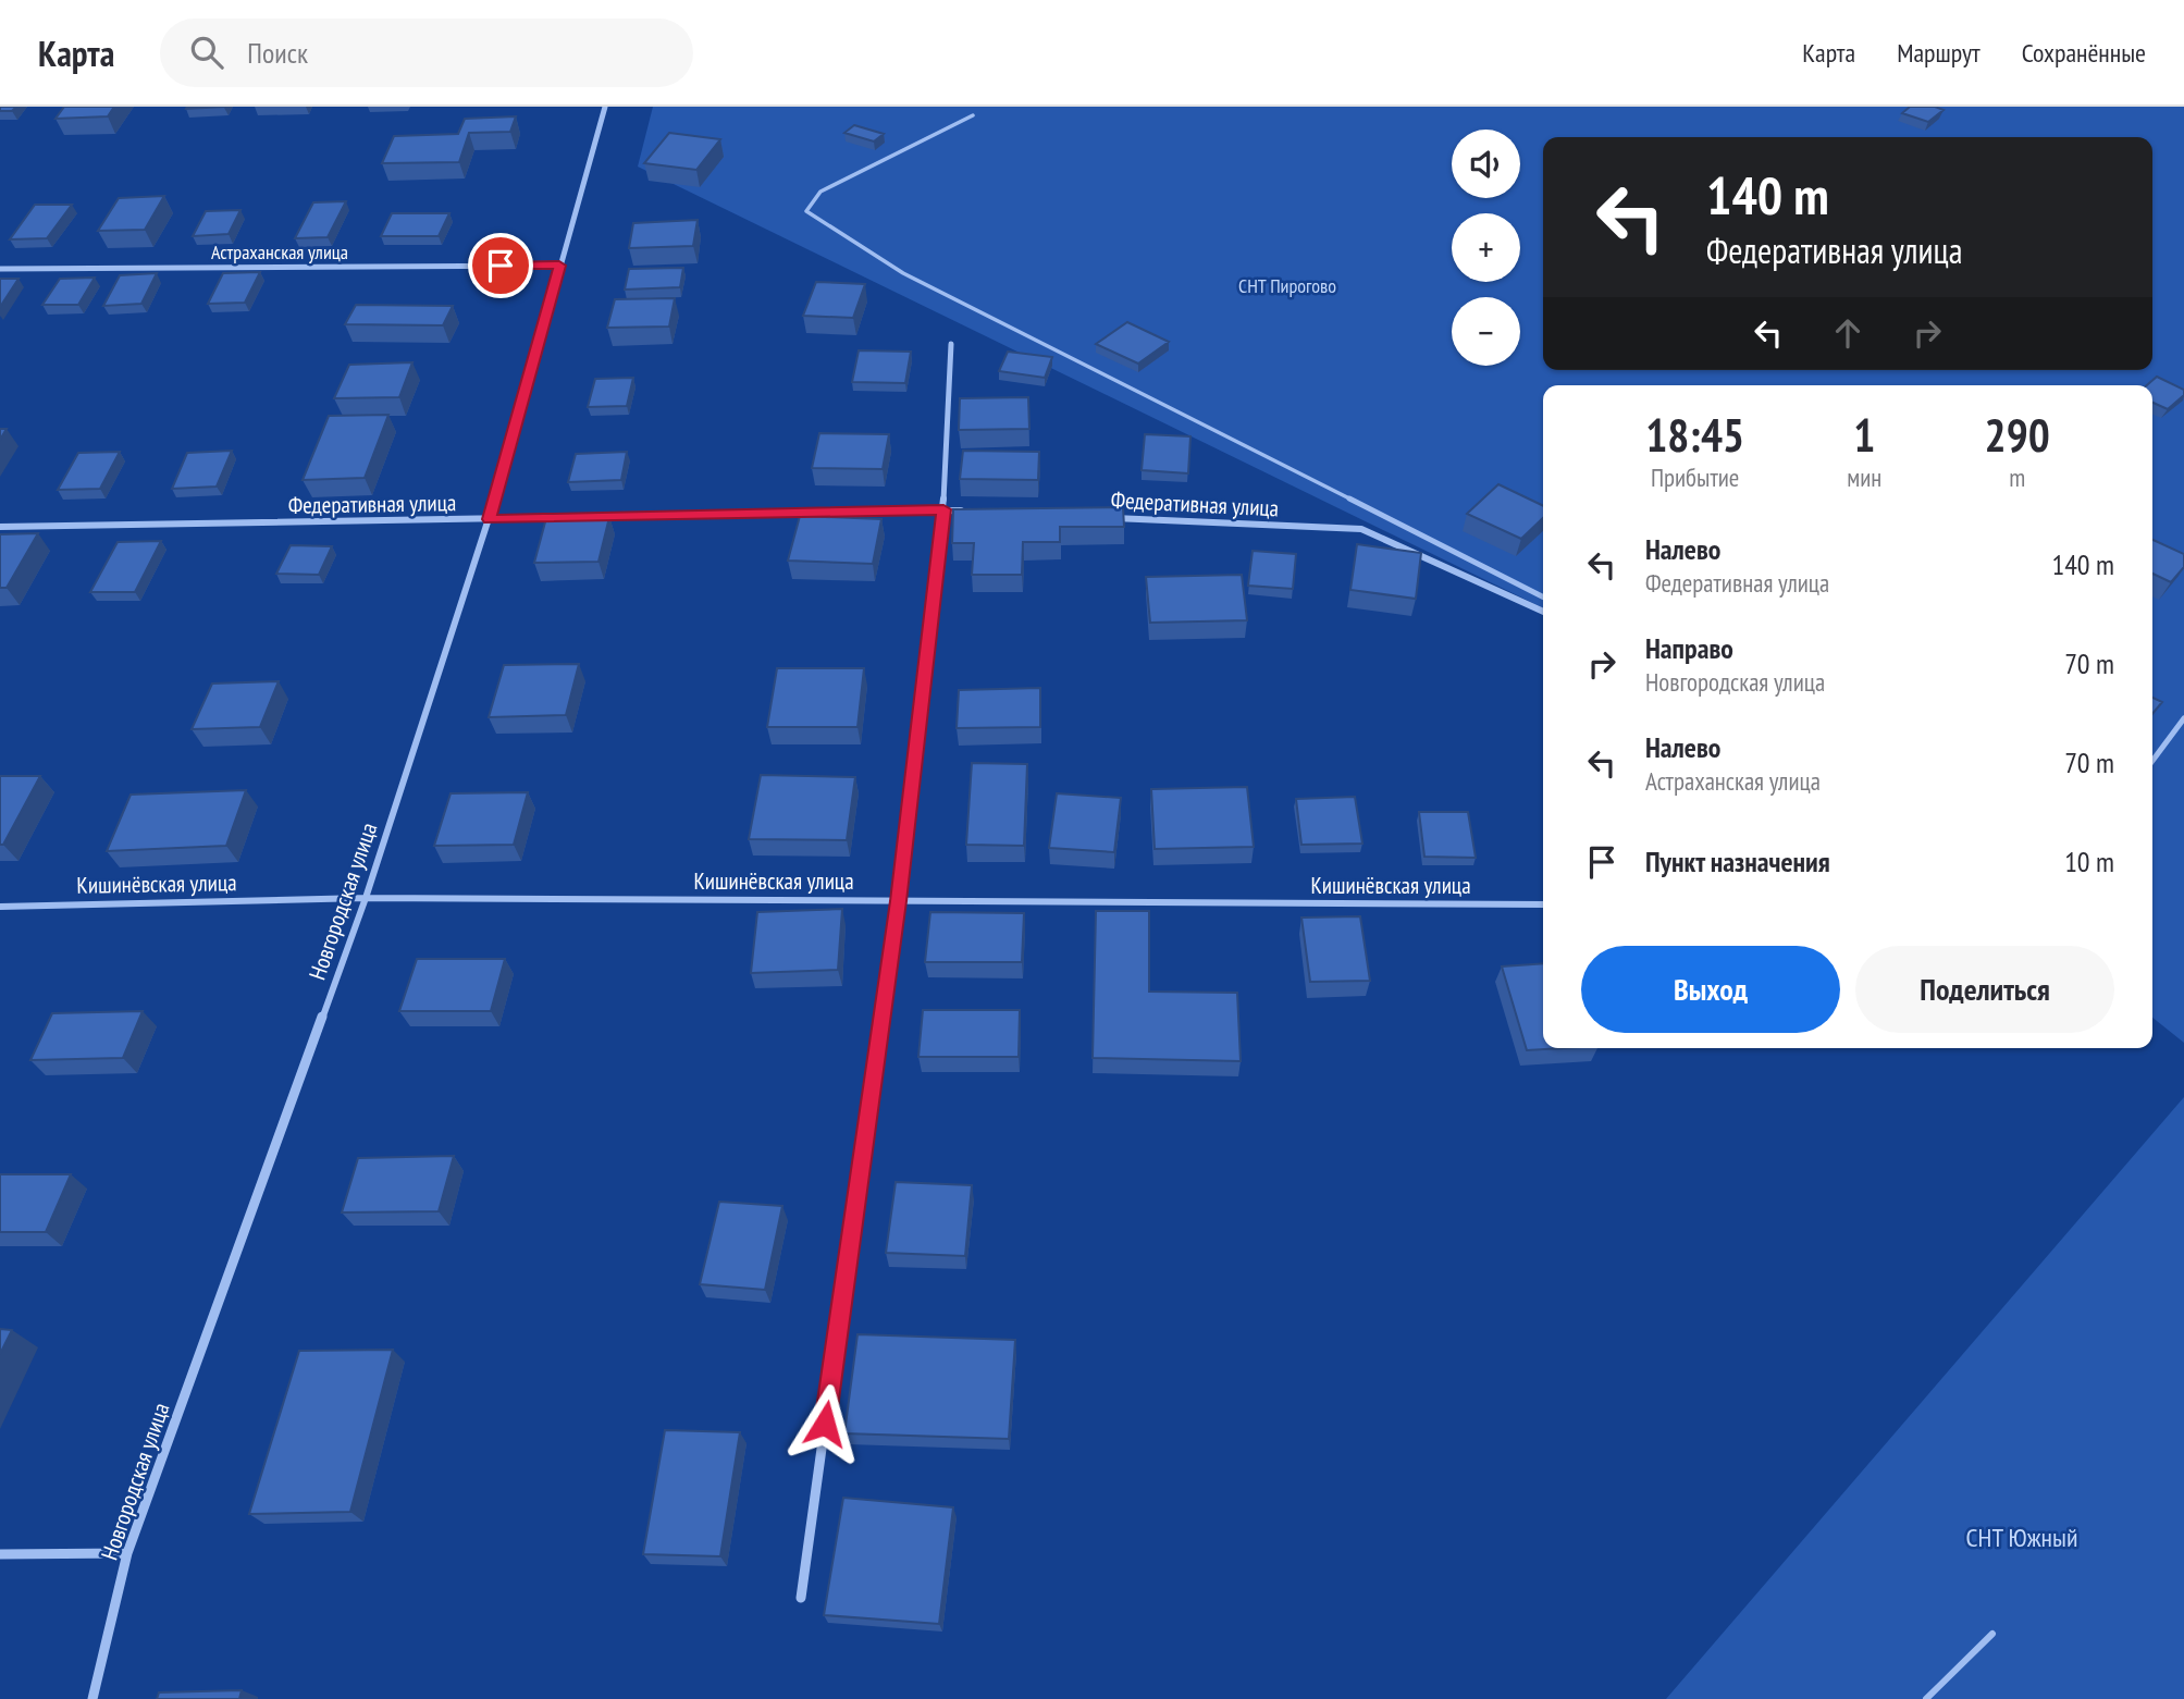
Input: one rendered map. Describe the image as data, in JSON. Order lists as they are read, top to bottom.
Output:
{
  "streets": {
    "street": [
      "Астраханская улица",
      "Федеративная улица",
      "Кишинёвская улица",
      "Новгородская улица"
    ]
  },
  "crossings": [
    ["Астраханская улица", "Новгородская улица"],
    ["Федеративная улица", "Новгородская улица"],
    ["Кишинёвская улица", "Новгородская улица"]
  ],
  "parks": ["СНТ Пирогово", "СНТ Южный"],
  "page": {
    "header": "Карта",
    "search": "Поиск",
    "nav": ["Карта", "Маршрут", "Сохранённые"],
    "map_buttons": ["+", "−"],
    "turn": ["140 m", "Федеративная улица"],
    "eta": [
      "18:45",
      "Прибытие",
      "1",
      "мин",
      "290",
      "m"
    ],
    "list": [
      {
        "name": "Налево",
        "note": "Федеративная улица",
        "value": "140 m"
      },
      {
        "name": "Направо",
        "note": "Новгородская улица",
        "value": "70 m"
      },
      {
        "name": "Налево",
        "note": "Астраханская улица",
        "value": "70 m"
      },
      {
        "name": "Пункт назначения",
        "value": "10 m"
      }
    ],
    "buttons": ["Выход", "Поделиться"]
  }
}
